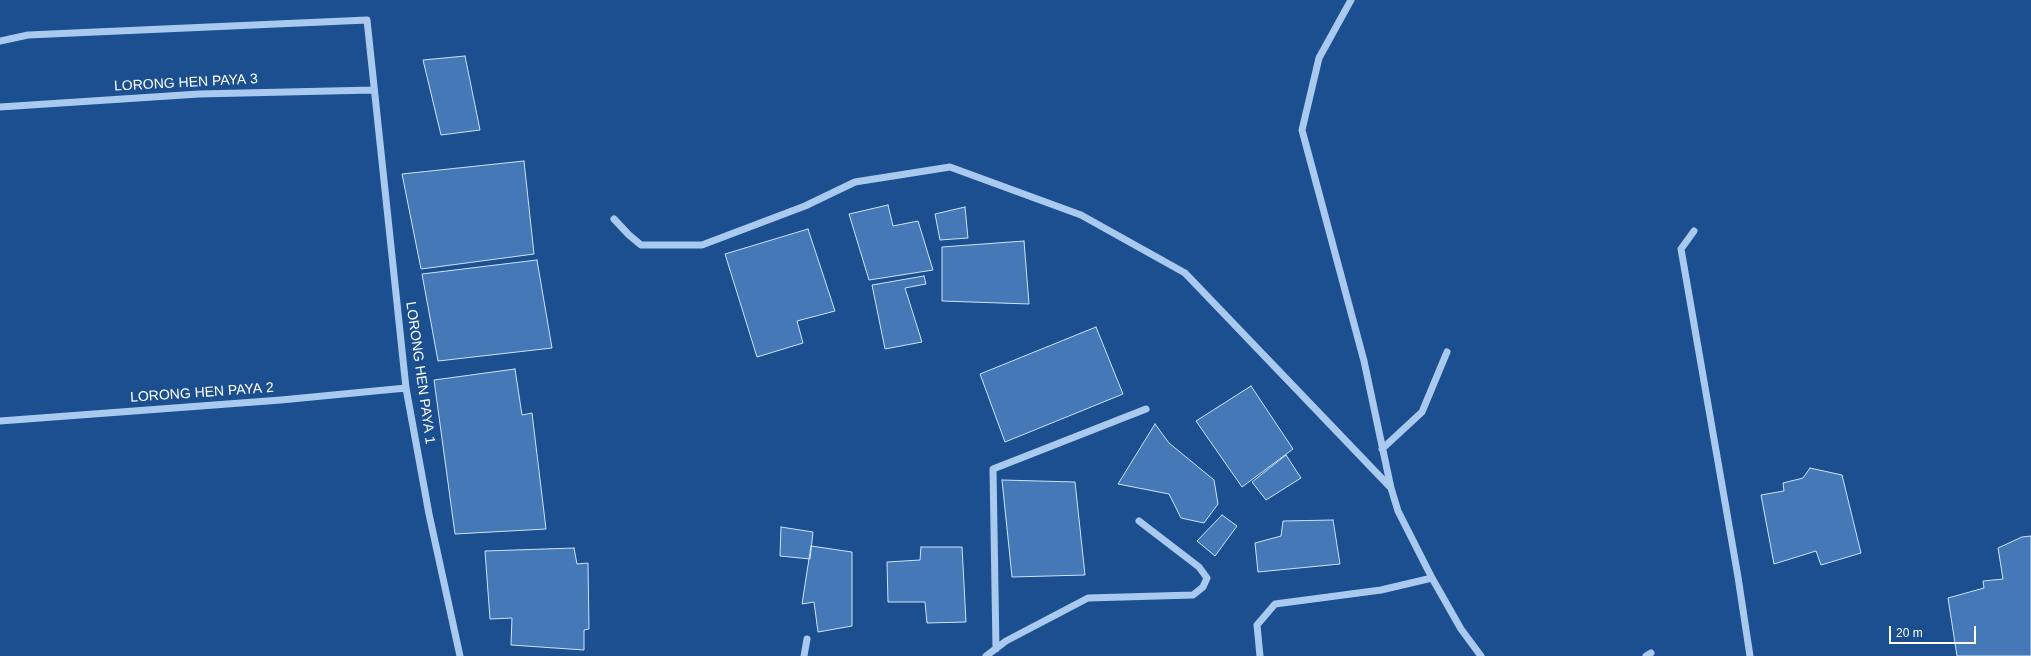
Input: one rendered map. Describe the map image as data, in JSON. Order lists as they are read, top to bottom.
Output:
{
  "streets": {
    "street": ["LORONG HEN PAYA 3", "LORONG HEN PAYA 1", "LORONG HEN PAYA 2"]
  },
  "crossings": [
    ["LORONG HEN PAYA 3", "LORONG HEN PAYA 1"],
    ["LORONG HEN PAYA 1", "LORONG HEN PAYA 2"]
  ],
  "scale_bar": "20 m"
}
